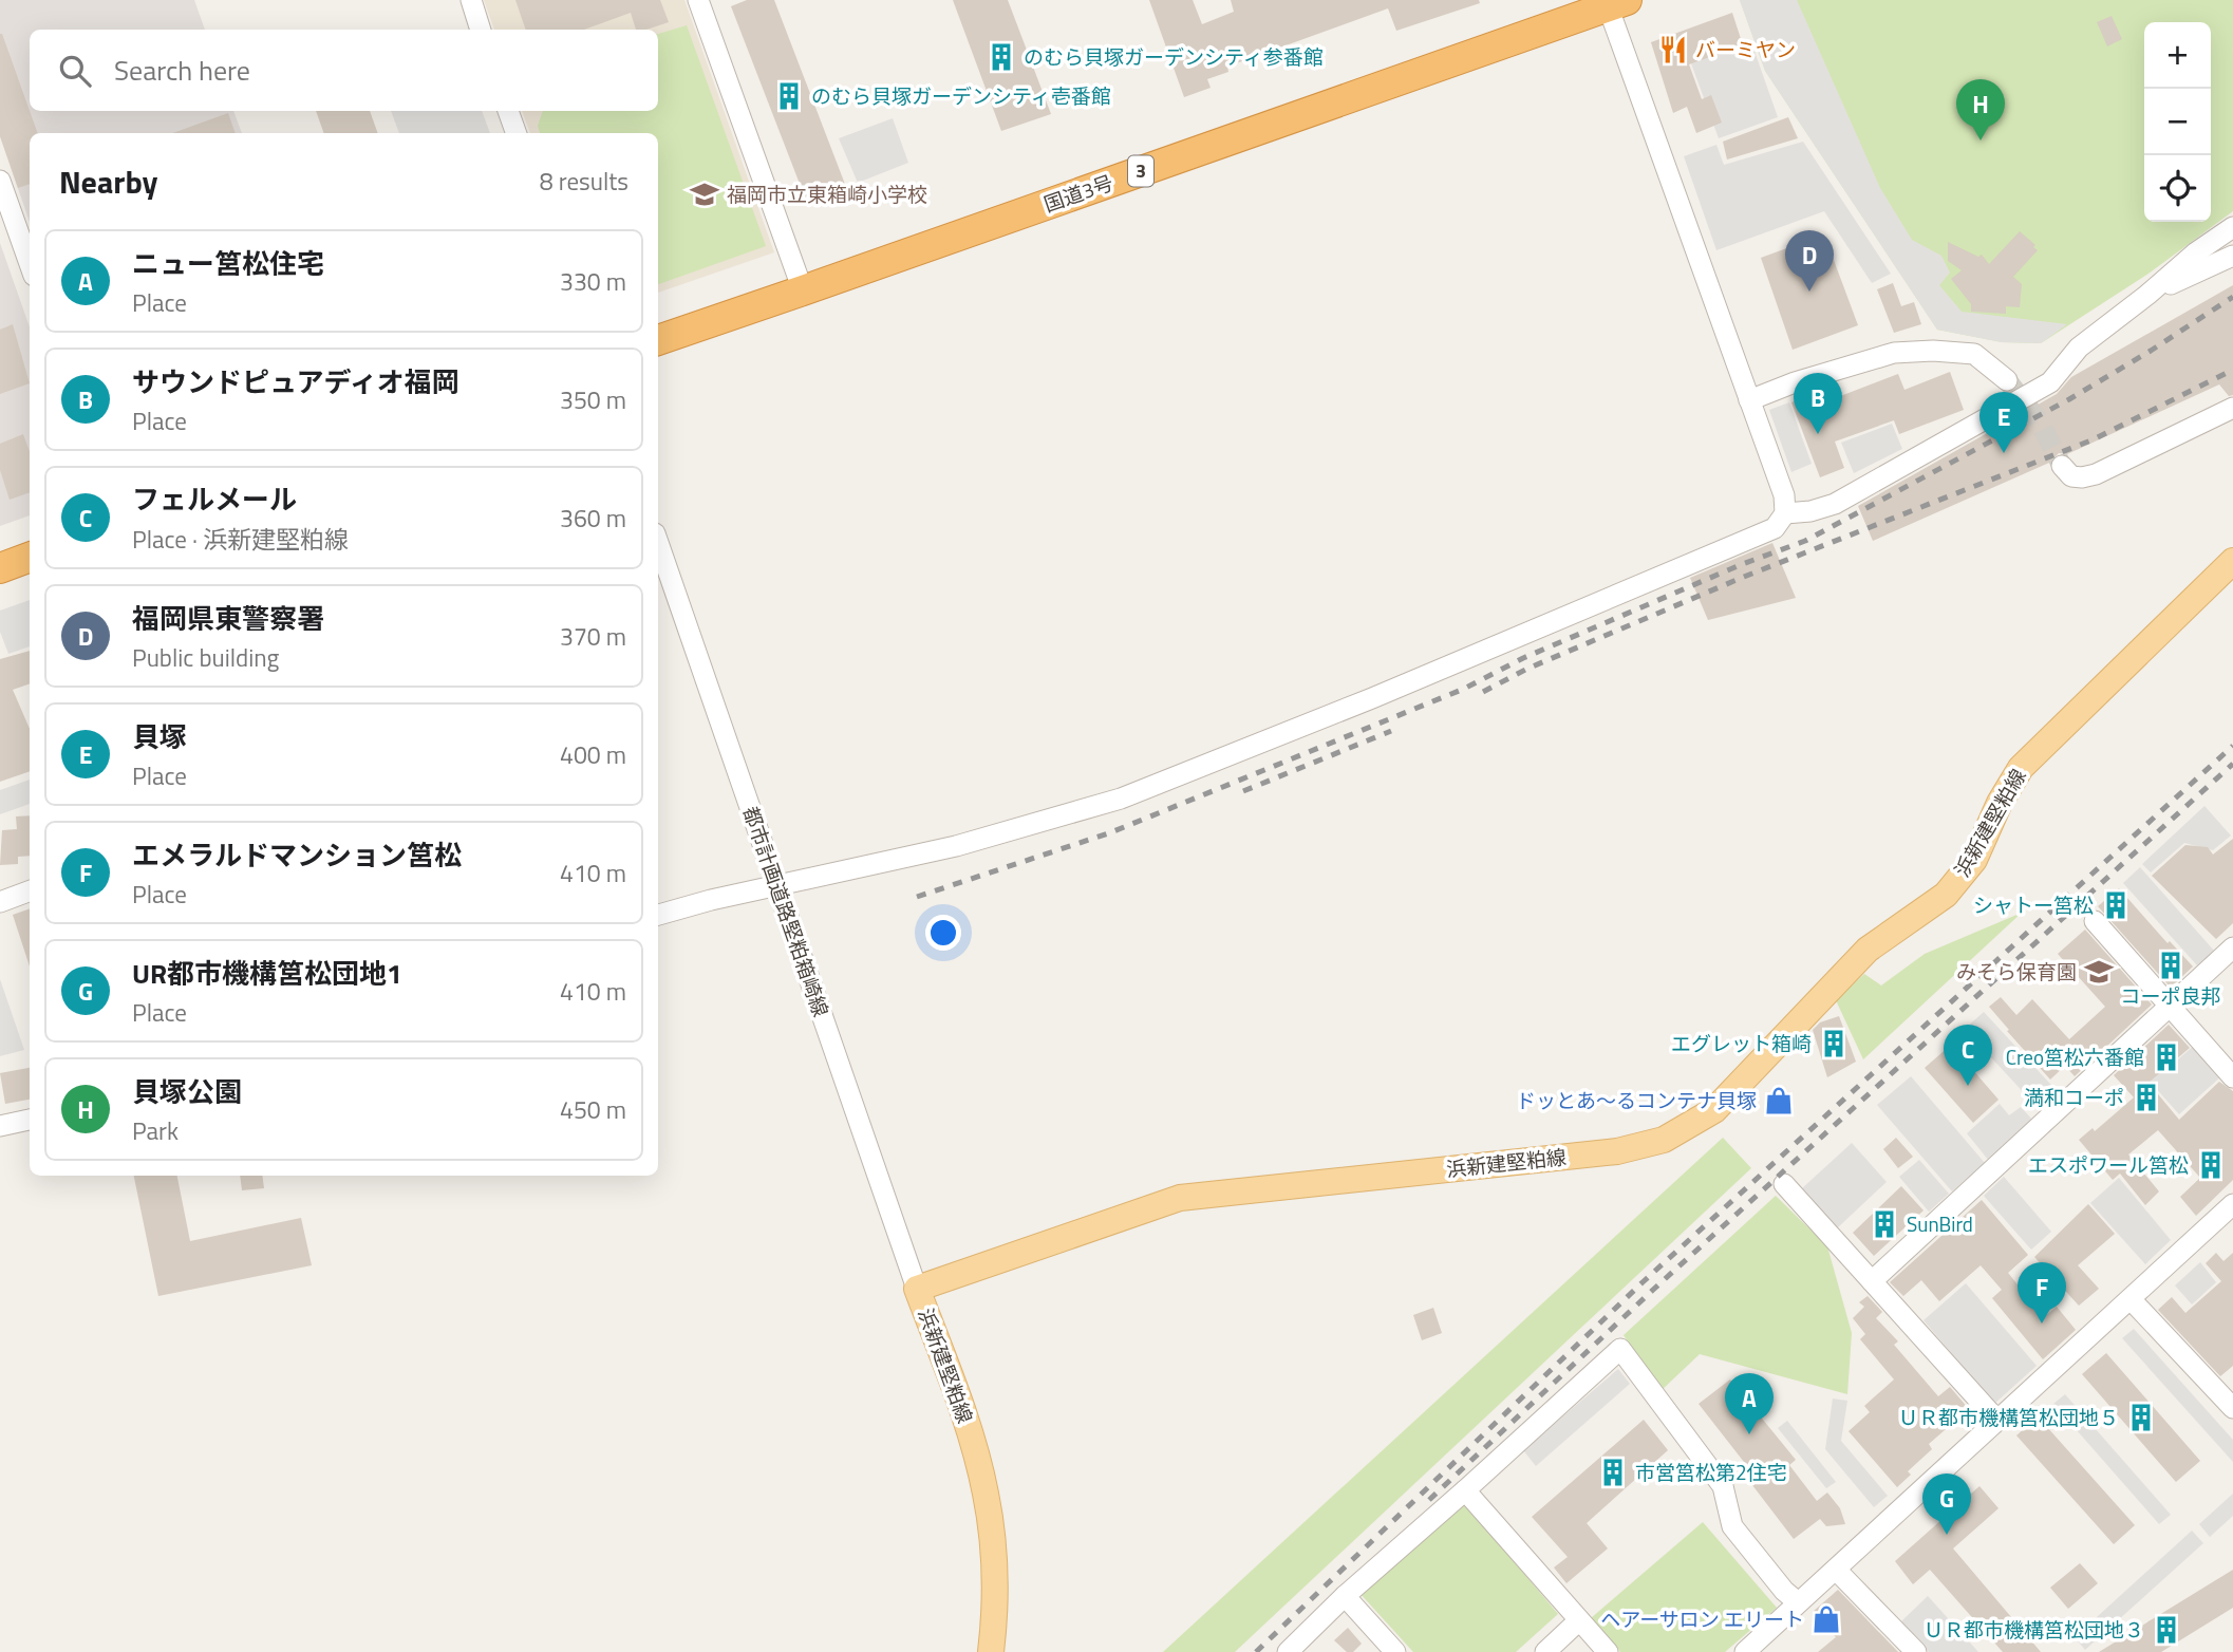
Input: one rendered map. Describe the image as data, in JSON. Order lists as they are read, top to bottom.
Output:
{
  "streets": {
    "highway": ["3", "国道3号"],
    "main road": ["浜新建堅粕線"],
    "street": ["都市計画道路堅粕箱崎線"]
  },
  "crossings": [
    ["浜新建堅粕線", "都市計画道路堅粕箱崎線"]
  ],
  "places": {
    "restaurant": ["バーミヤン"],
    "building": [
      "のむら貝塚ガーデンシティ参番館",
      "のむら貝塚ガーデンシティ壱番館",
      "シャトー筥松",
      "コーポ良邦",
      "エグレット箱崎",
      "Creo筥松六番館",
      "満和コーポ",
      "エスポワール筥松",
      "SunBird",
      "ＵＲ都市機構筥松団地５",
      "市営筥松第2住宅",
      "ＵＲ都市機構筥松団地３"
    ],
    "school or university": ["福岡市立東箱崎小学校", "みそら保育園"],
    "shop": ["ドッとあ～るコンテナ貝塚", "ヘアーサロン エリート"]
  },
  "page": {
    "map_buttons": ["+", "−"],
    "search": "Search here",
    "pins": [
      "H",
      "D",
      "B",
      "E",
      "C",
      "F",
      "A",
      "G"
    ],
    "heading": ["Nearby", "8 results"],
    "list": [
      {
        "mark": "A",
        "name": "ニュー筥松住宅",
        "note": "Place",
        "value": "330 m"
      },
      {
        "mark": "B",
        "name": "サウンドピュアディオ福岡",
        "note": "Place",
        "value": "350 m"
      },
      {
        "mark": "C",
        "name": "フェルメール",
        "note": "Place · 浜新建堅粕線",
        "value": "360 m"
      },
      {
        "mark": "D",
        "name": "福岡県東警察署",
        "note": "Public building",
        "value": "370 m"
      },
      {
        "mark": "E",
        "name": "貝塚",
        "note": "Place",
        "value": "400 m"
      },
      {
        "mark": "F",
        "name": "エメラルドマンション筥松",
        "note": "Place",
        "value": "410 m"
      },
      {
        "mark": "G",
        "name": "UR都市機構筥松団地1",
        "note": "Place",
        "value": "410 m"
      },
      {
        "mark": "H",
        "name": "貝塚公園",
        "note": "Park",
        "value": "450 m"
      }
    ]
  }
}
